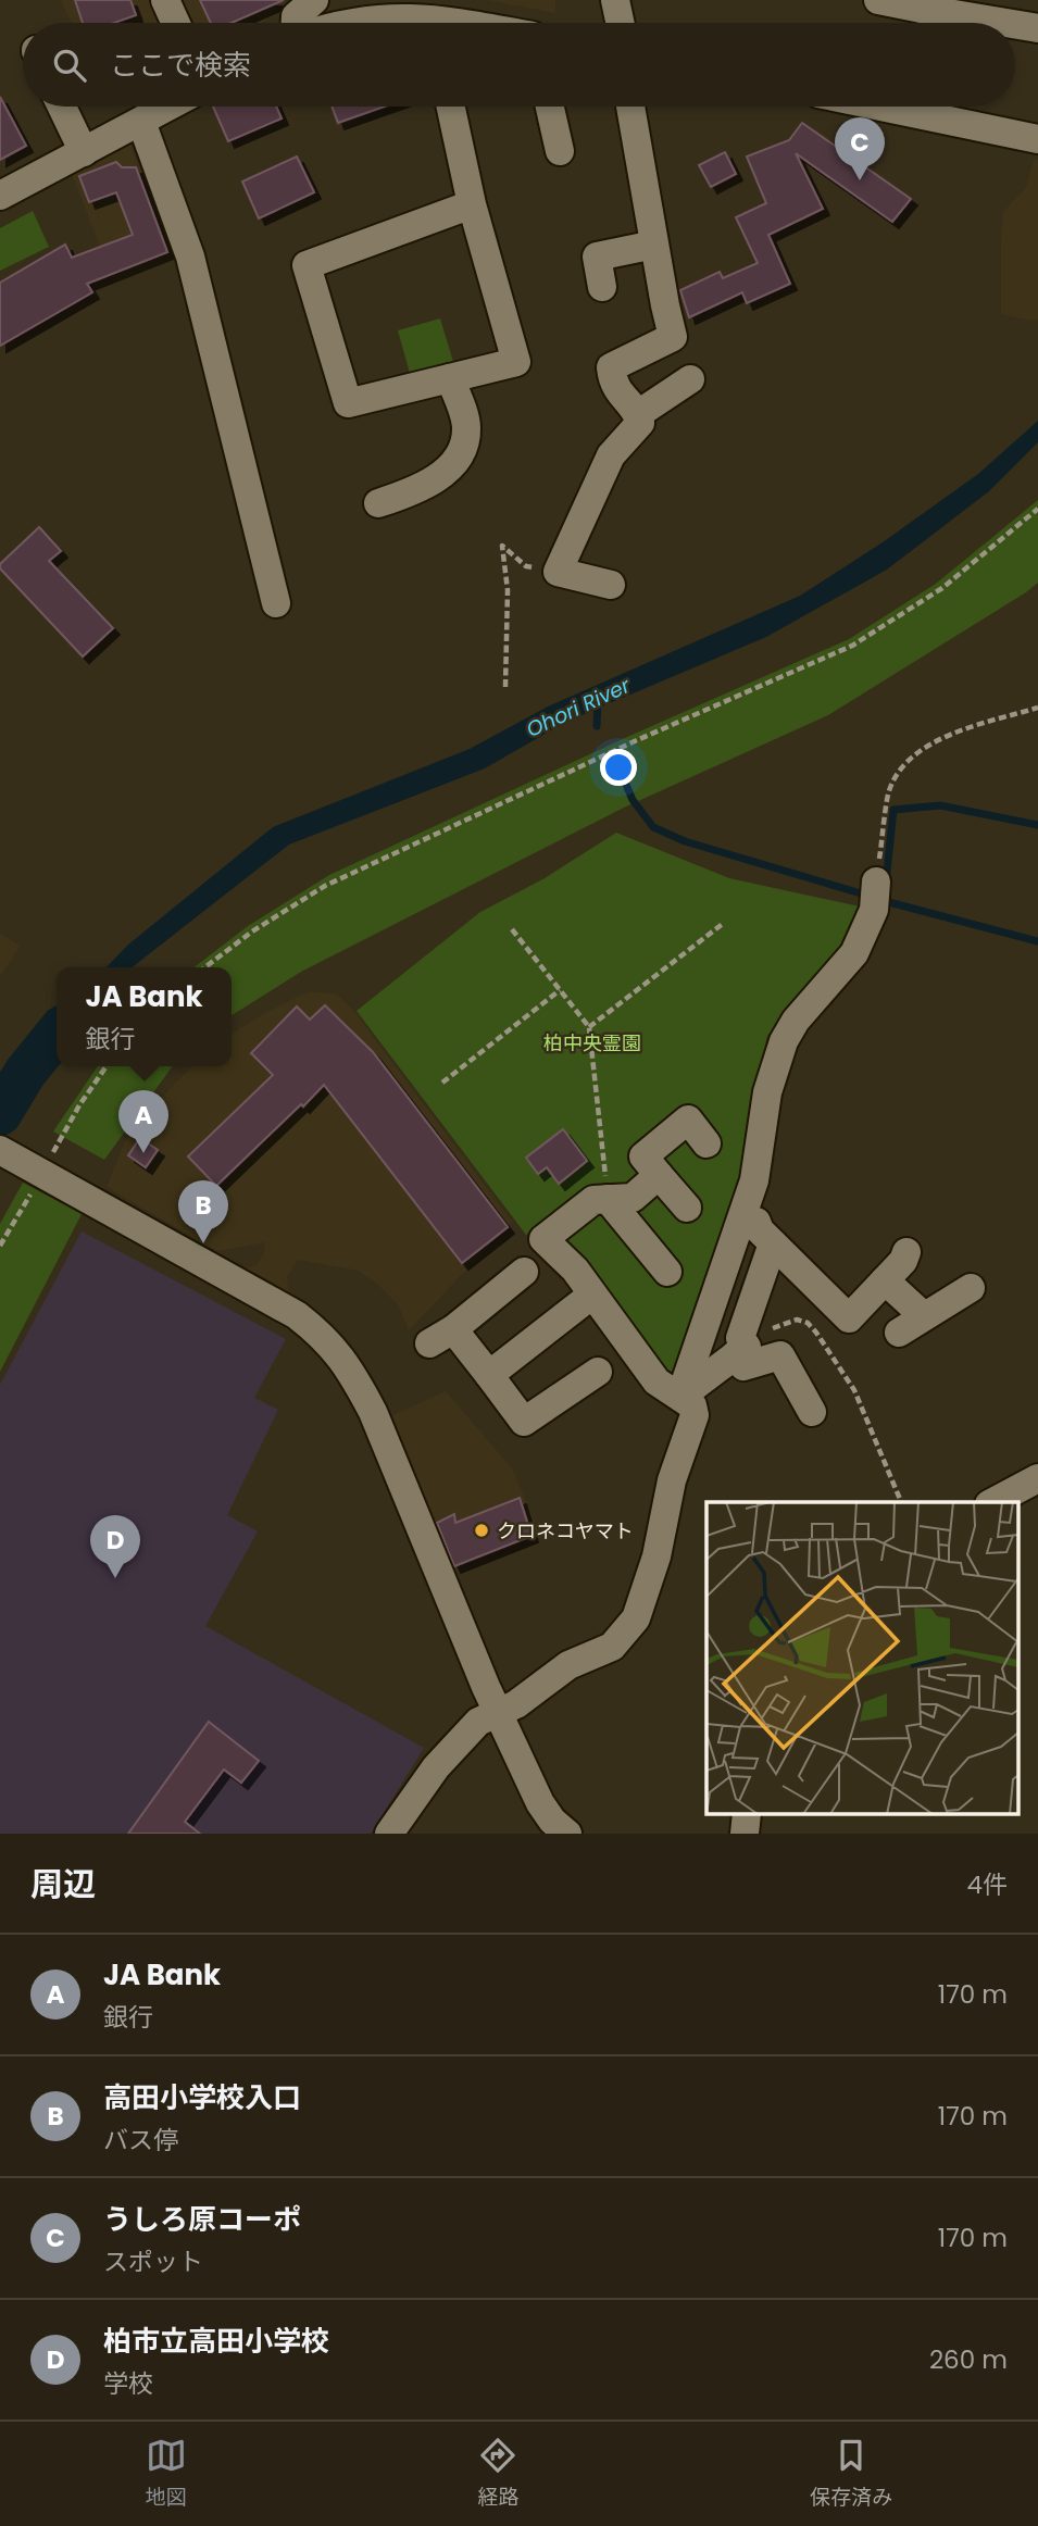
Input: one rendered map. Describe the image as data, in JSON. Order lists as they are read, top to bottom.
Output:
{
  "water": ["Ohori River"],
  "parks": ["柏中央霊園"],
  "places": ["クロネコヤマト"],
  "page": {
    "search": "ここで検索",
    "pins": [
      "C",
      "A",
      "B",
      "D"
    ],
    "popup": ["JA Bank", "銀行"],
    "heading": ["周辺", "4件"],
    "list": [
      {
        "mark": "A",
        "name": "JA Bank",
        "note": "銀行",
        "value": "170 m"
      },
      {
        "mark": "B",
        "name": "高田小学校入口",
        "note": "バス停",
        "value": "170 m"
      },
      {
        "mark": "C",
        "name": "うしろ原コーポ",
        "note": "スポット",
        "value": "170 m"
      },
      {
        "mark": "D",
        "name": "柏市立高田小学校",
        "note": "学校",
        "value": "260 m"
      }
    ],
    "nav": ["地図", "経路", "保存済み"]
  }
}
